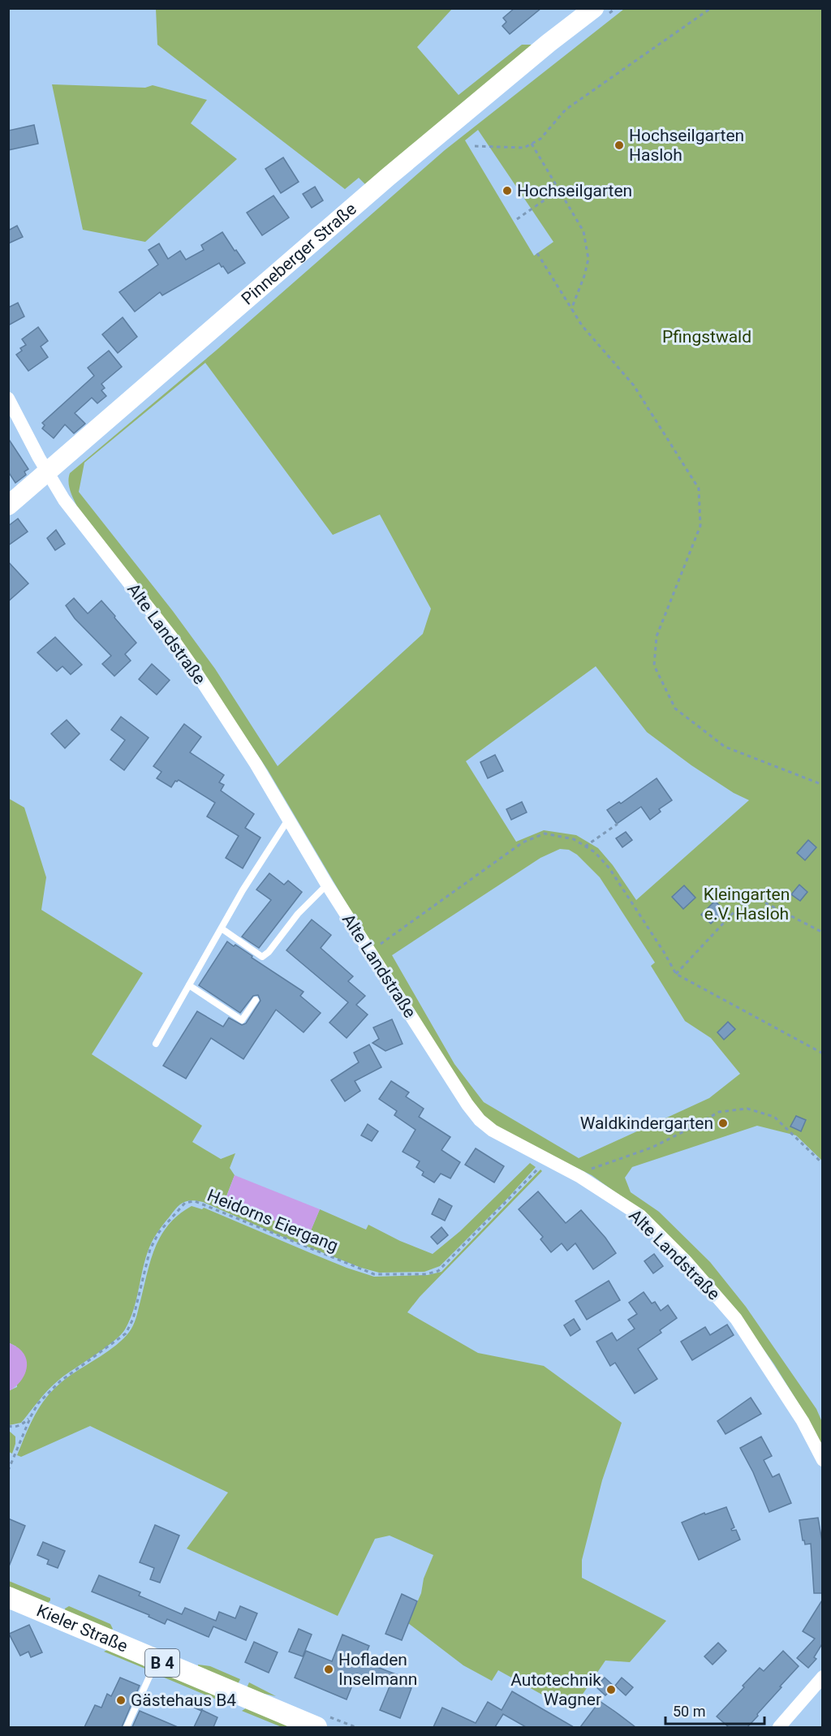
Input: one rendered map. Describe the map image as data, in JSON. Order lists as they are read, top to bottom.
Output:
{
  "streets": {
    "main road": ["Pinneberger Straße", "Kieler Straße", "B 4"],
    "street": ["Alte Landstraße"],
    "path": ["Heidorns Eiergang"]
  },
  "crossings": [
    ["Pinneberger Straße", "Alte Landstraße"],
    ["Alte Landstraße", "Heidorns Eiergang"]
  ],
  "parks": ["Pfingstwald", "Kleingarten e.V. Hasloh"],
  "places": [
    "Hochseilgarten Hasloh",
    "Hochseilgarten",
    "Waldkindergarten",
    "Hofladen Inselmann",
    "Autotechnik Wagner",
    "Gästehaus B4"
  ],
  "scale_bar": "50 m"
}
